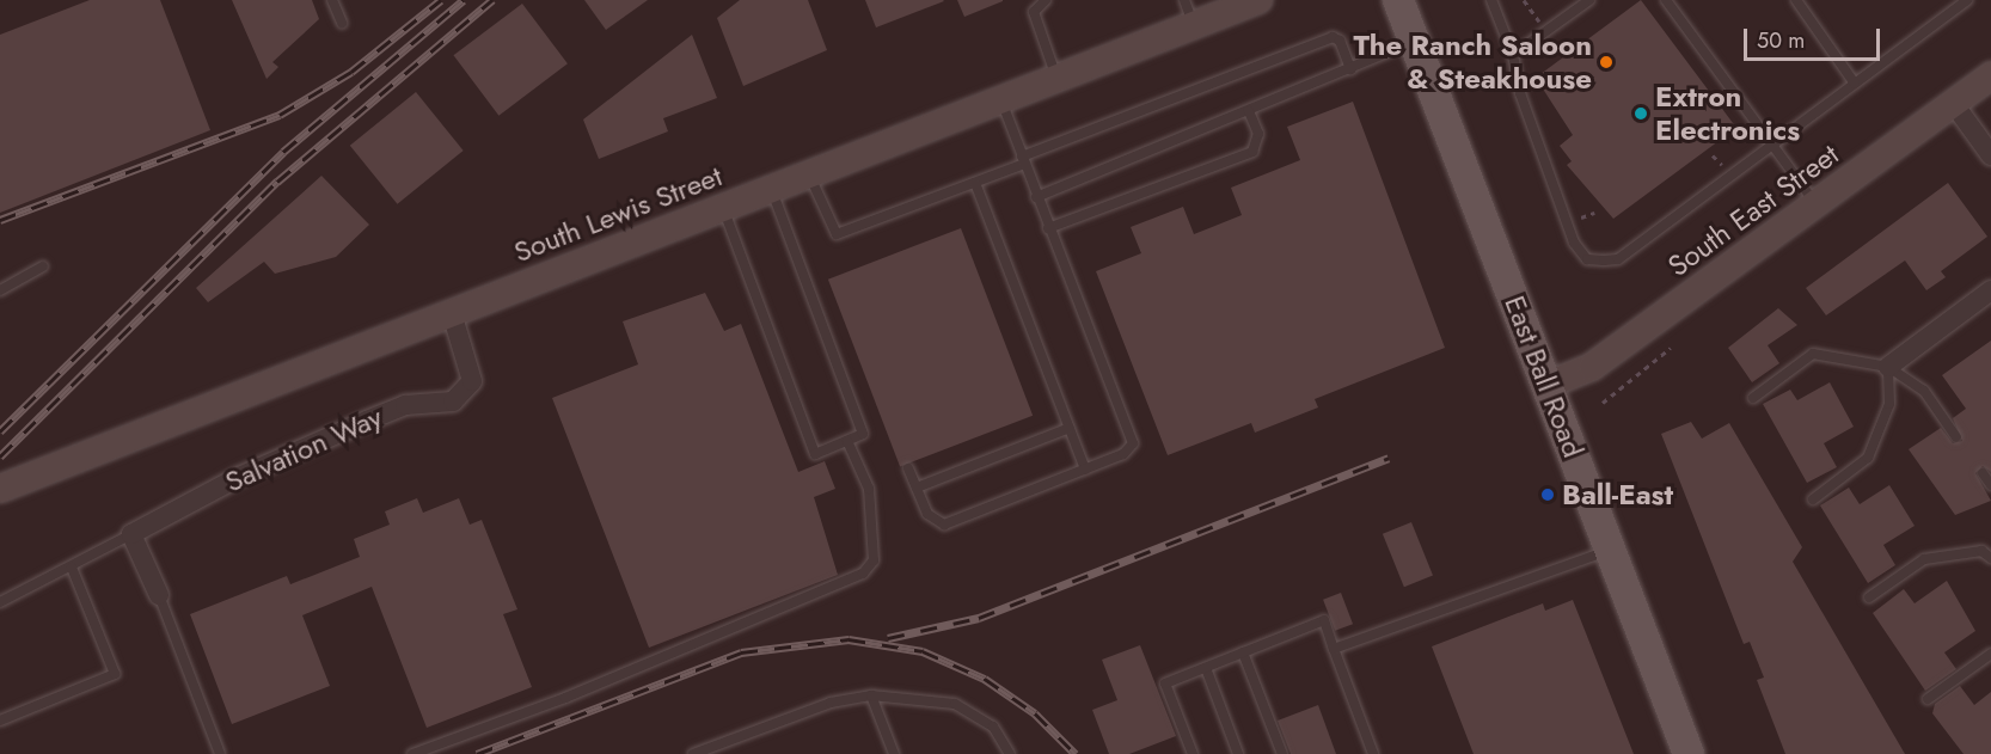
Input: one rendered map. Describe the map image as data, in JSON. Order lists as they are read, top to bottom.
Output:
{
  "streets": {
    "main road": ["South East Street", "South Lewis Street", "East Ball Road"],
    "street": ["Salvation Way"]
  },
  "crossings": [
    ["South East Street", "East Ball Road"],
    ["South Lewis Street", "Salvation Way"]
  ],
  "places": ["The Ranch Saloon & Steakhouse", "Extron Electronics", "Ball-East"],
  "scale_bar": "50 m"
}
